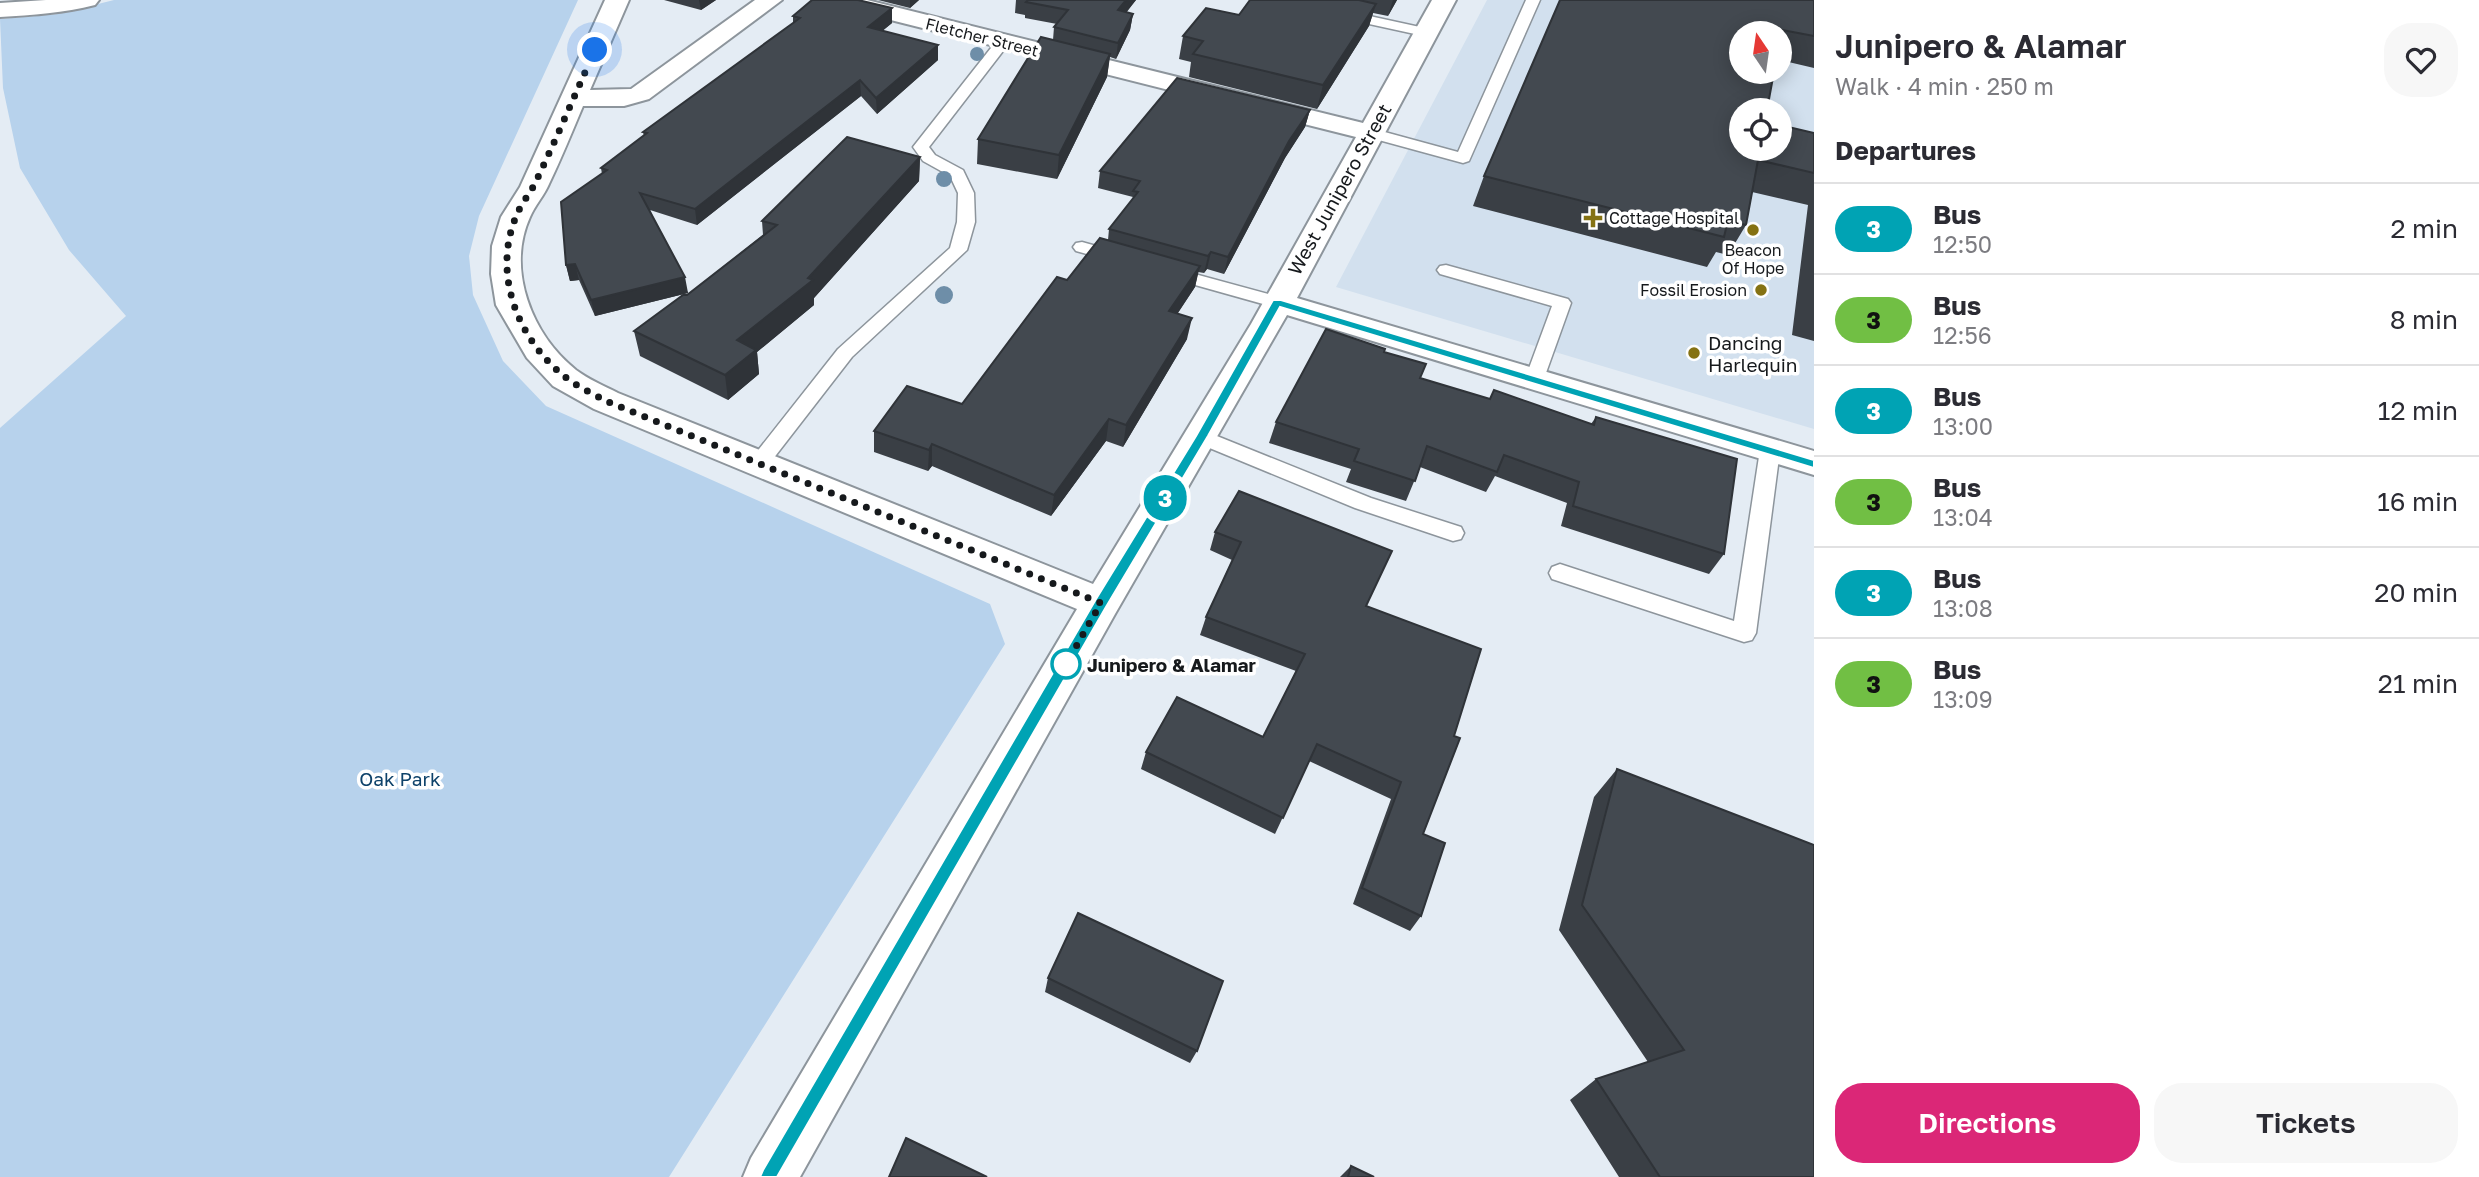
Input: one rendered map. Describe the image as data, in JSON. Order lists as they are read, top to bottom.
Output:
{
  "streets": {
    "street": ["Fletcher Street", "West Junipero Street"]
  },
  "crossings": [
    ["Fletcher Street", "West Junipero Street"]
  ],
  "parks": ["Oak Park"],
  "places": {
    "health": ["Cottage Hospital"],
    "other": [
      "Beacon Of Hope",
      "Fossil Erosion",
      "Dancing Harlequin",
      "Junipero & Alamar"
    ]
  },
  "lines": ["bus line 3"],
  "north": "top",
  "page": {
    "on_map": "3",
    "heading": [
      ["Junipero & Alamar", "Walk · 4 min · 250 m"],
      "Departures"
    ],
    "list": [
      {
        "mark": "3",
        "name": "Bus",
        "note": "12:50",
        "value": "2 min"
      },
      {
        "mark": "3",
        "name": "Bus",
        "note": "12:56",
        "value": "8 min"
      },
      {
        "mark": "3",
        "name": "Bus",
        "note": "13:00",
        "value": "12 min"
      },
      {
        "mark": "3",
        "name": "Bus",
        "note": "13:04",
        "value": "16 min"
      },
      {
        "mark": "3",
        "name": "Bus",
        "note": "13:08",
        "value": "20 min"
      },
      {
        "mark": "3",
        "name": "Bus",
        "note": "13:09",
        "value": "21 min"
      }
    ],
    "buttons": ["Directions", "Tickets"]
  }
}
